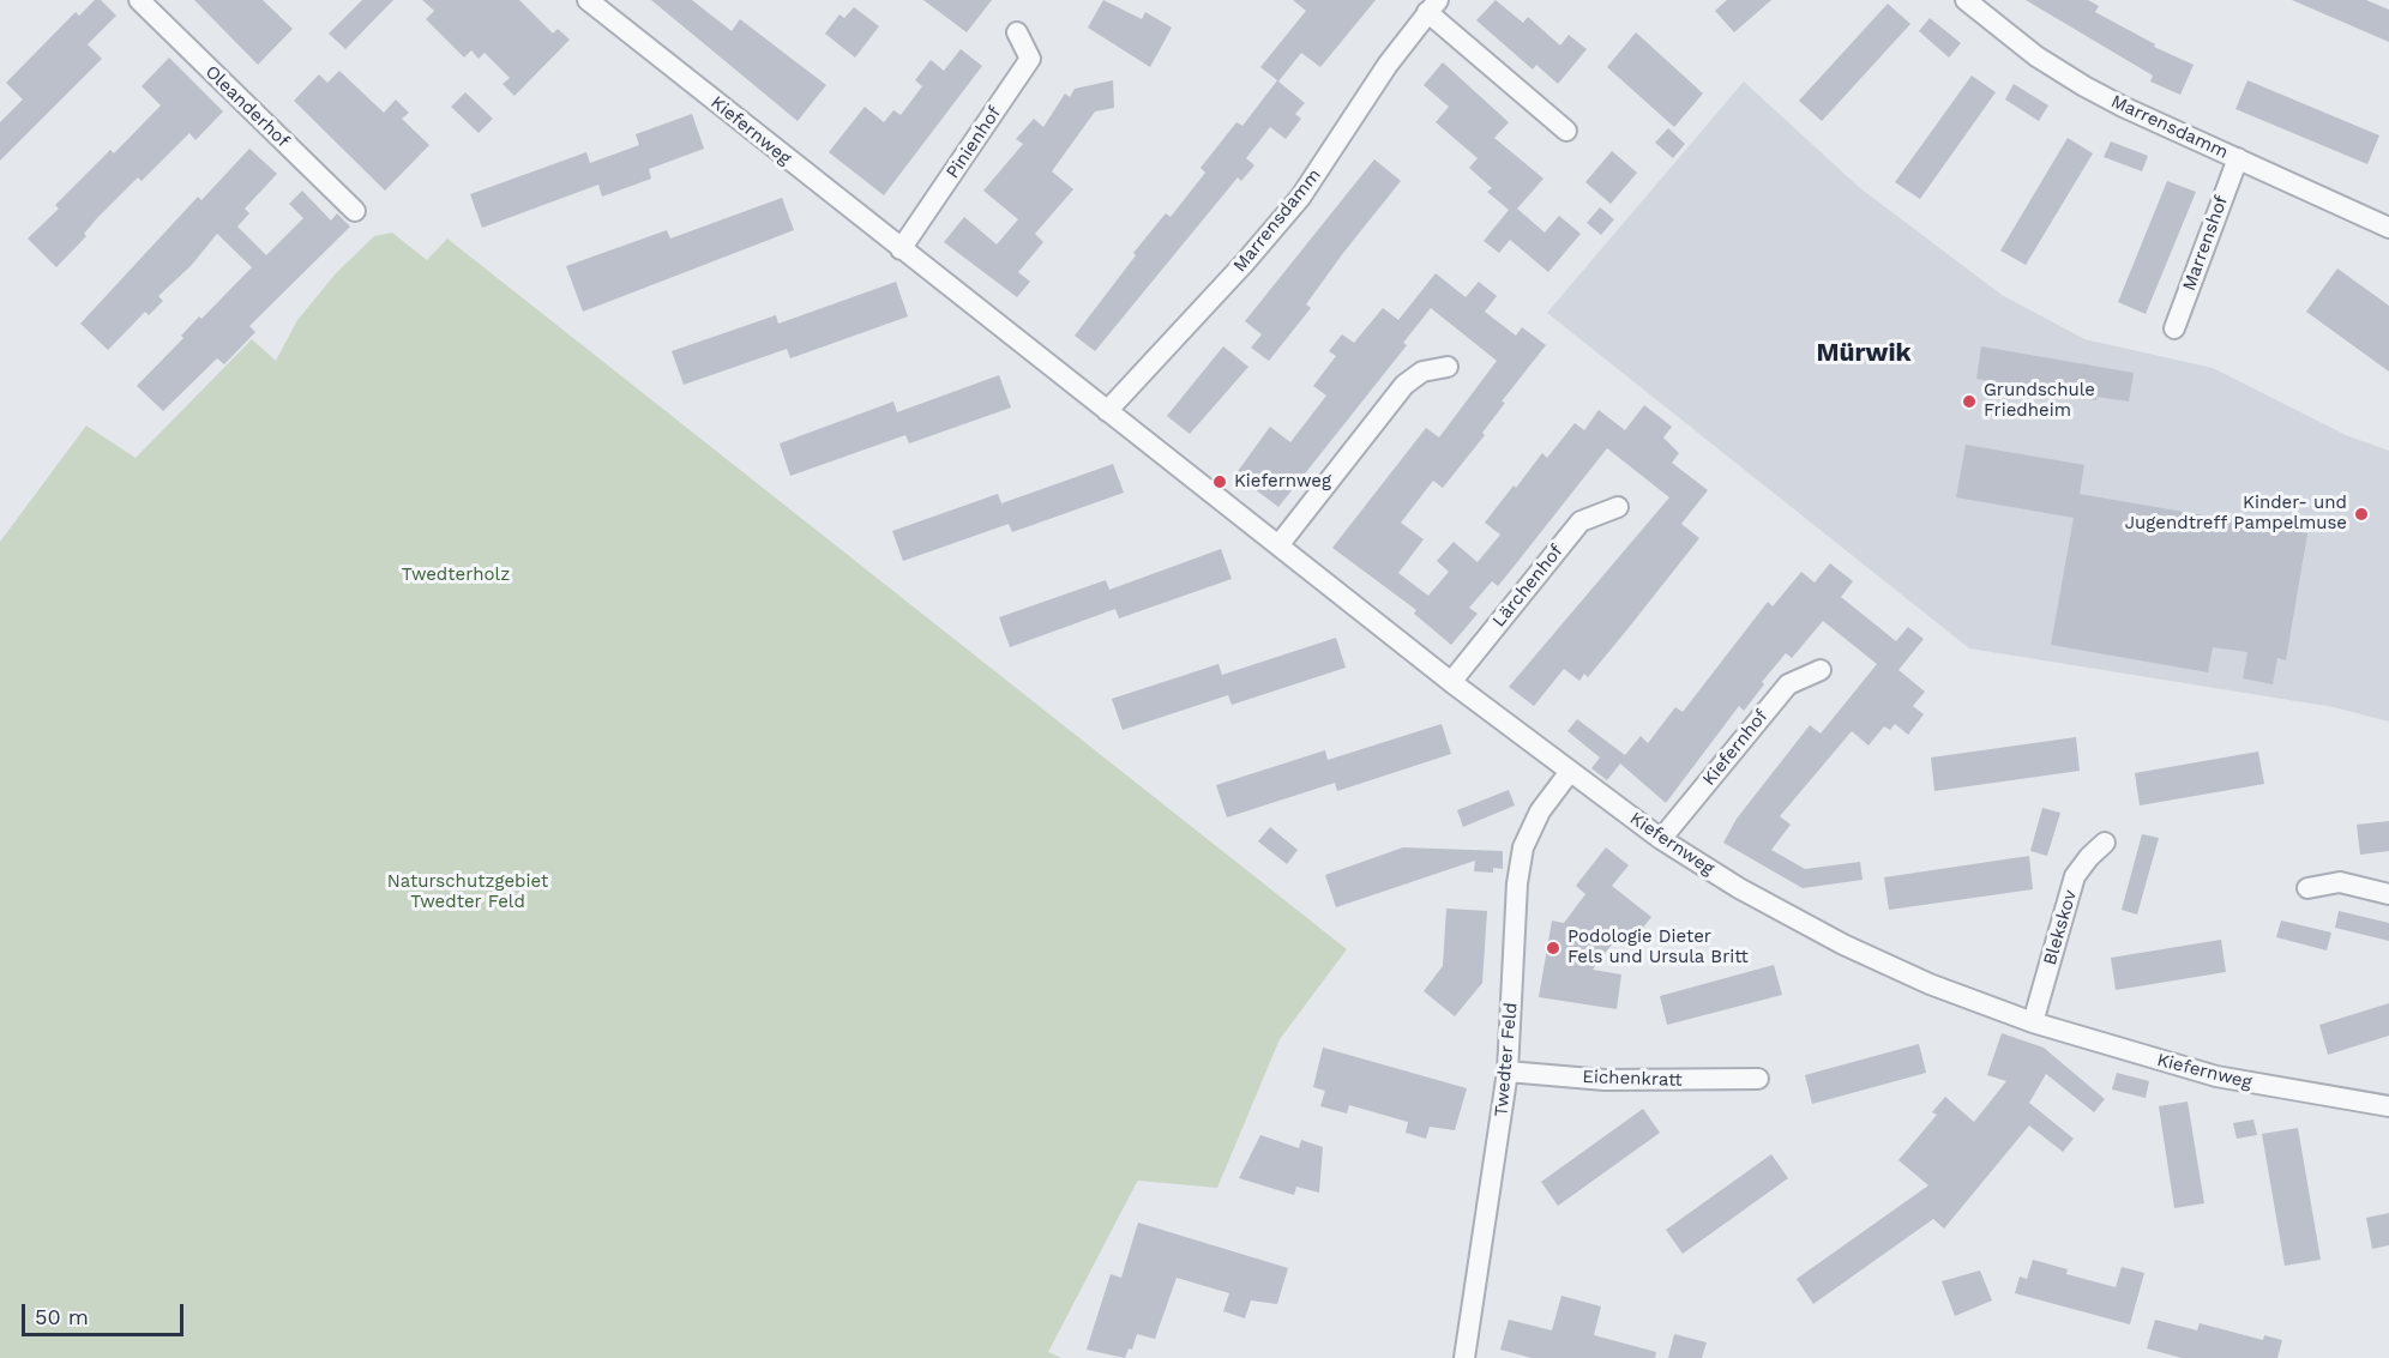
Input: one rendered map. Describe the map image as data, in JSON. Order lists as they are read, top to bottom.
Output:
{
  "streets": {
    "street": [
      "Oleanderhof",
      "Marrensdamm",
      "Kiefernweg",
      "Pinienhof",
      "Marrenshof",
      "Lärchenhof",
      "Kiefernhof",
      "Blekskov",
      "Twedter Feld",
      "Eichenkratt"
    ]
  },
  "crossings": [
    ["Marrensdamm", "Kiefernweg"],
    ["Marrensdamm", "Marrenshof"],
    ["Kiefernweg", "Pinienhof"],
    ["Kiefernweg", "Lärchenhof"],
    ["Kiefernweg", "Kiefernhof"],
    ["Kiefernweg", "Blekskov"],
    ["Kiefernweg", "Twedter Feld"],
    ["Twedter Feld", "Eichenkratt"]
  ],
  "districts": ["Mürwik"],
  "parks": ["Twedterholz", "Naturschutzgebiet Twedter Feld"],
  "places": [
    "Grundschule Friedheim",
    "Kiefernweg",
    "Kinder- und Jugendtreff Pampelmuse",
    "Podologie Dieter Fels und Ursula Britt"
  ],
  "scale_bar": "50 m"
}
